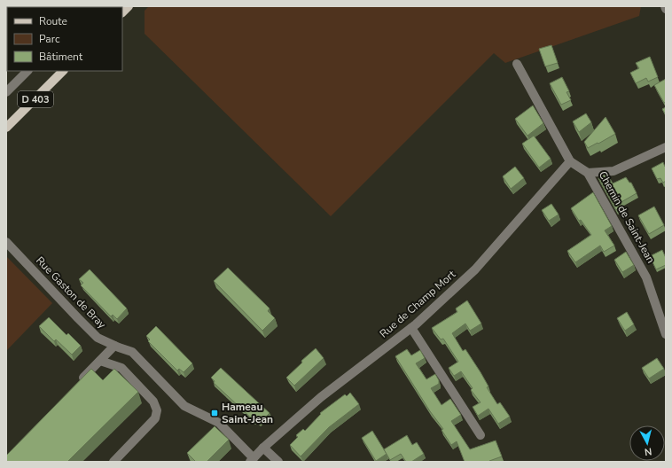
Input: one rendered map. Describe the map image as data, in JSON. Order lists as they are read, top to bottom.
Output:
{
  "streets": {
    "main road": ["D 403"],
    "street": ["Chemin de Saint-Jean", "Rue Gaston de Bray", "Rue de Champ Mort"]
  },
  "crossings": [
    ["Rue Gaston de Bray", "Rue de Champ Mort"]
  ],
  "places": {
    "transit": ["Hameau Saint-Jean"]
  },
  "legend": ["Route", "Parc", "Bâtiment"],
  "north": "bottom"
}
